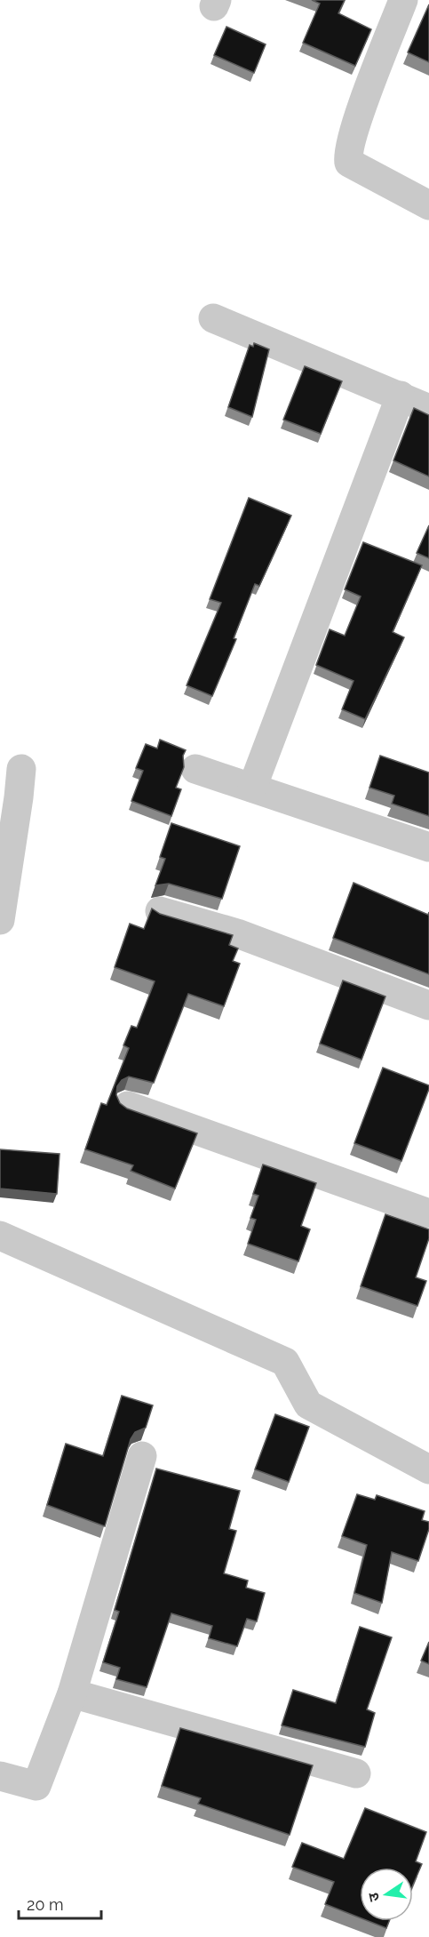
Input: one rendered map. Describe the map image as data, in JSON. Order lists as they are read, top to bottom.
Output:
{
  "scale_bar": "20 m",
  "north": "left"
}
